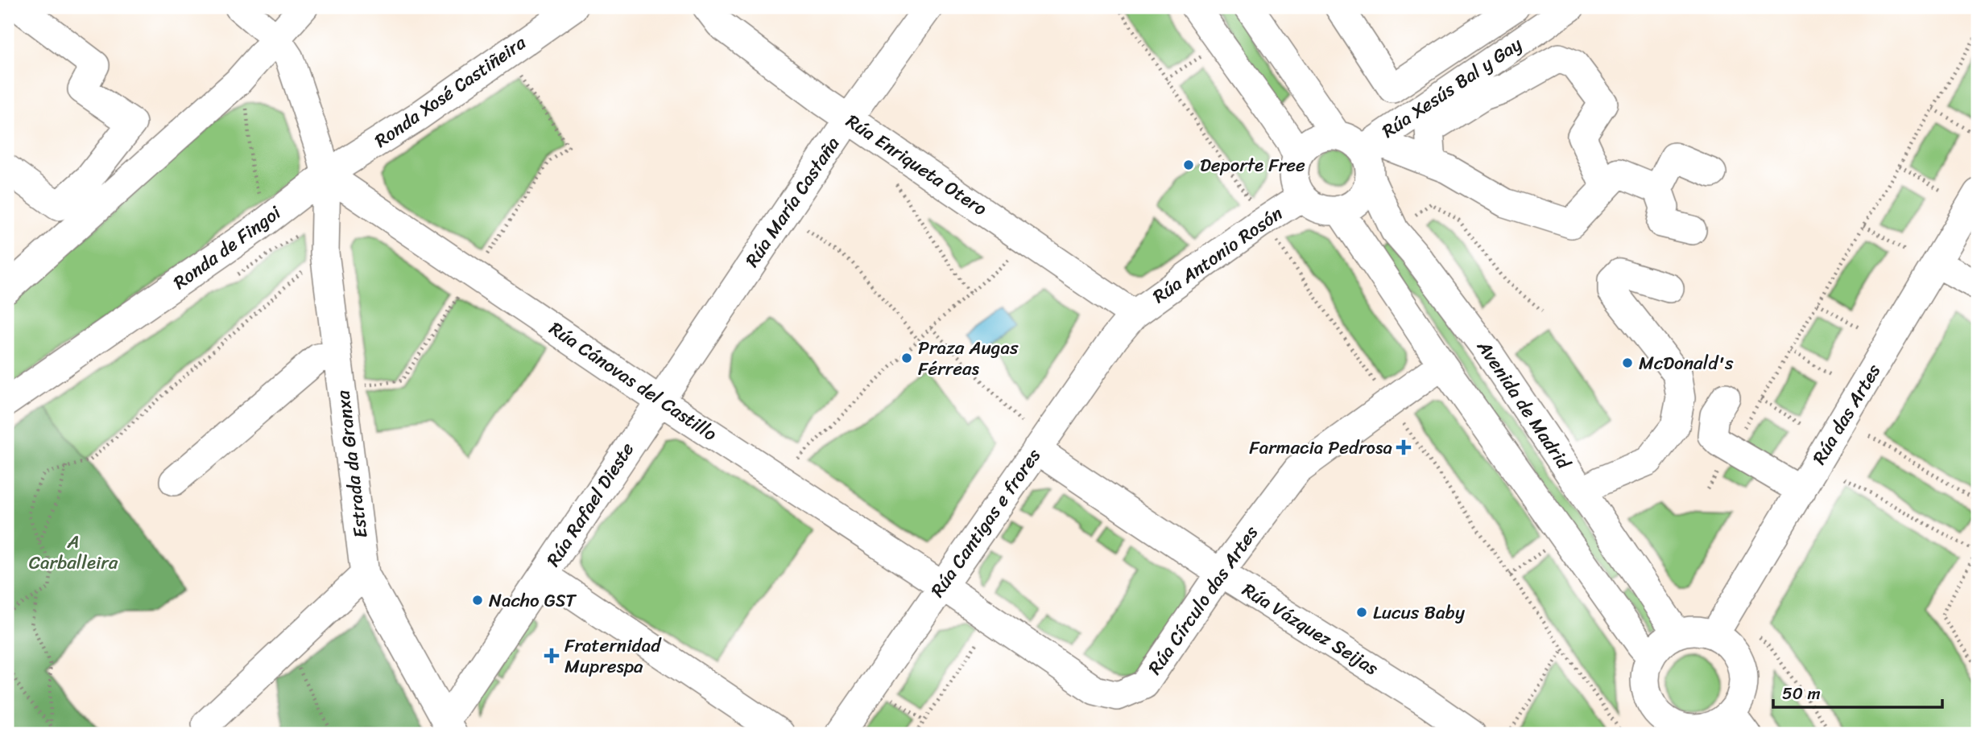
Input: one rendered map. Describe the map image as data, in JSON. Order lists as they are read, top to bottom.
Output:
{
  "streets": {
    "street": [
      "Rúa Xesús Bal y Gay",
      "Ronda Xosé Castiñeira",
      "Rúa Enriqueta Otero",
      "Rúa María Castaña",
      "Ronda de Fingoi",
      "Rúa Antonio Rosón",
      "Rúa Cánovas del Castillo",
      "Avenida de Madrid",
      "Rúa das Artes",
      "Estrada da Granxa",
      "Rúa Rafael Dieste",
      "Rúa Cantigas e frores",
      "Rúa Círculo das Artes",
      "Rúa Vázquez Seijas"
    ]
  },
  "crossings": [
    ["Rúa Xesús Bal y Gay", "Rúa Antonio Rosón"],
    ["Rúa Xesús Bal y Gay", "Avenida de Madrid"],
    ["Ronda Xosé Castiñeira", "Ronda de Fingoi"],
    ["Ronda Xosé Castiñeira", "Rúa Cánovas del Castillo"],
    ["Ronda Xosé Castiñeira", "Estrada da Granxa"],
    ["Rúa Enriqueta Otero", "Rúa María Castaña"],
    ["Rúa Enriqueta Otero", "Rúa Antonio Rosón"],
    ["Rúa Enriqueta Otero", "Rúa Cantigas e frores"],
    ["Rúa María Castaña", "Rúa Cánovas del Castillo"],
    ["Rúa María Castaña", "Rúa Rafael Dieste"],
    ["Ronda de Fingoi", "Rúa Cánovas del Castillo"],
    ["Ronda de Fingoi", "Estrada da Granxa"],
    ["Rúa Antonio Rosón", "Avenida de Madrid"],
    ["Rúa Antonio Rosón", "Rúa Cantigas e frores"],
    ["Rúa Cánovas del Castillo", "Estrada da Granxa"],
    ["Rúa Cánovas del Castillo", "Rúa Rafael Dieste"],
    ["Rúa Cánovas del Castillo", "Rúa Cantigas e frores"],
    ["Rúa Cánovas del Castillo", "Rúa Círculo das Artes"],
    ["Avenida de Madrid", "Rúa das Artes"],
    ["Estrada da Granxa", "Rúa Rafael Dieste"],
    ["Rúa Cantigas e frores", "Rúa Círculo das Artes"],
    ["Rúa Cantigas e frores", "Rúa Vázquez Seijas"],
    ["Rúa Círculo das Artes", "Rúa Vázquez Seijas"]
  ],
  "parks": ["A Carballeira"],
  "places": {
    "other": [
      "Deporte Free",
      "Praza Augas Férreas",
      "McDonald's",
      "Nacho GST",
      "Lucus Baby"
    ],
    "health": ["Farmacia Pedrosa", "Fraternidad Muprespa"]
  },
  "scale_bar": "50 m"
}
